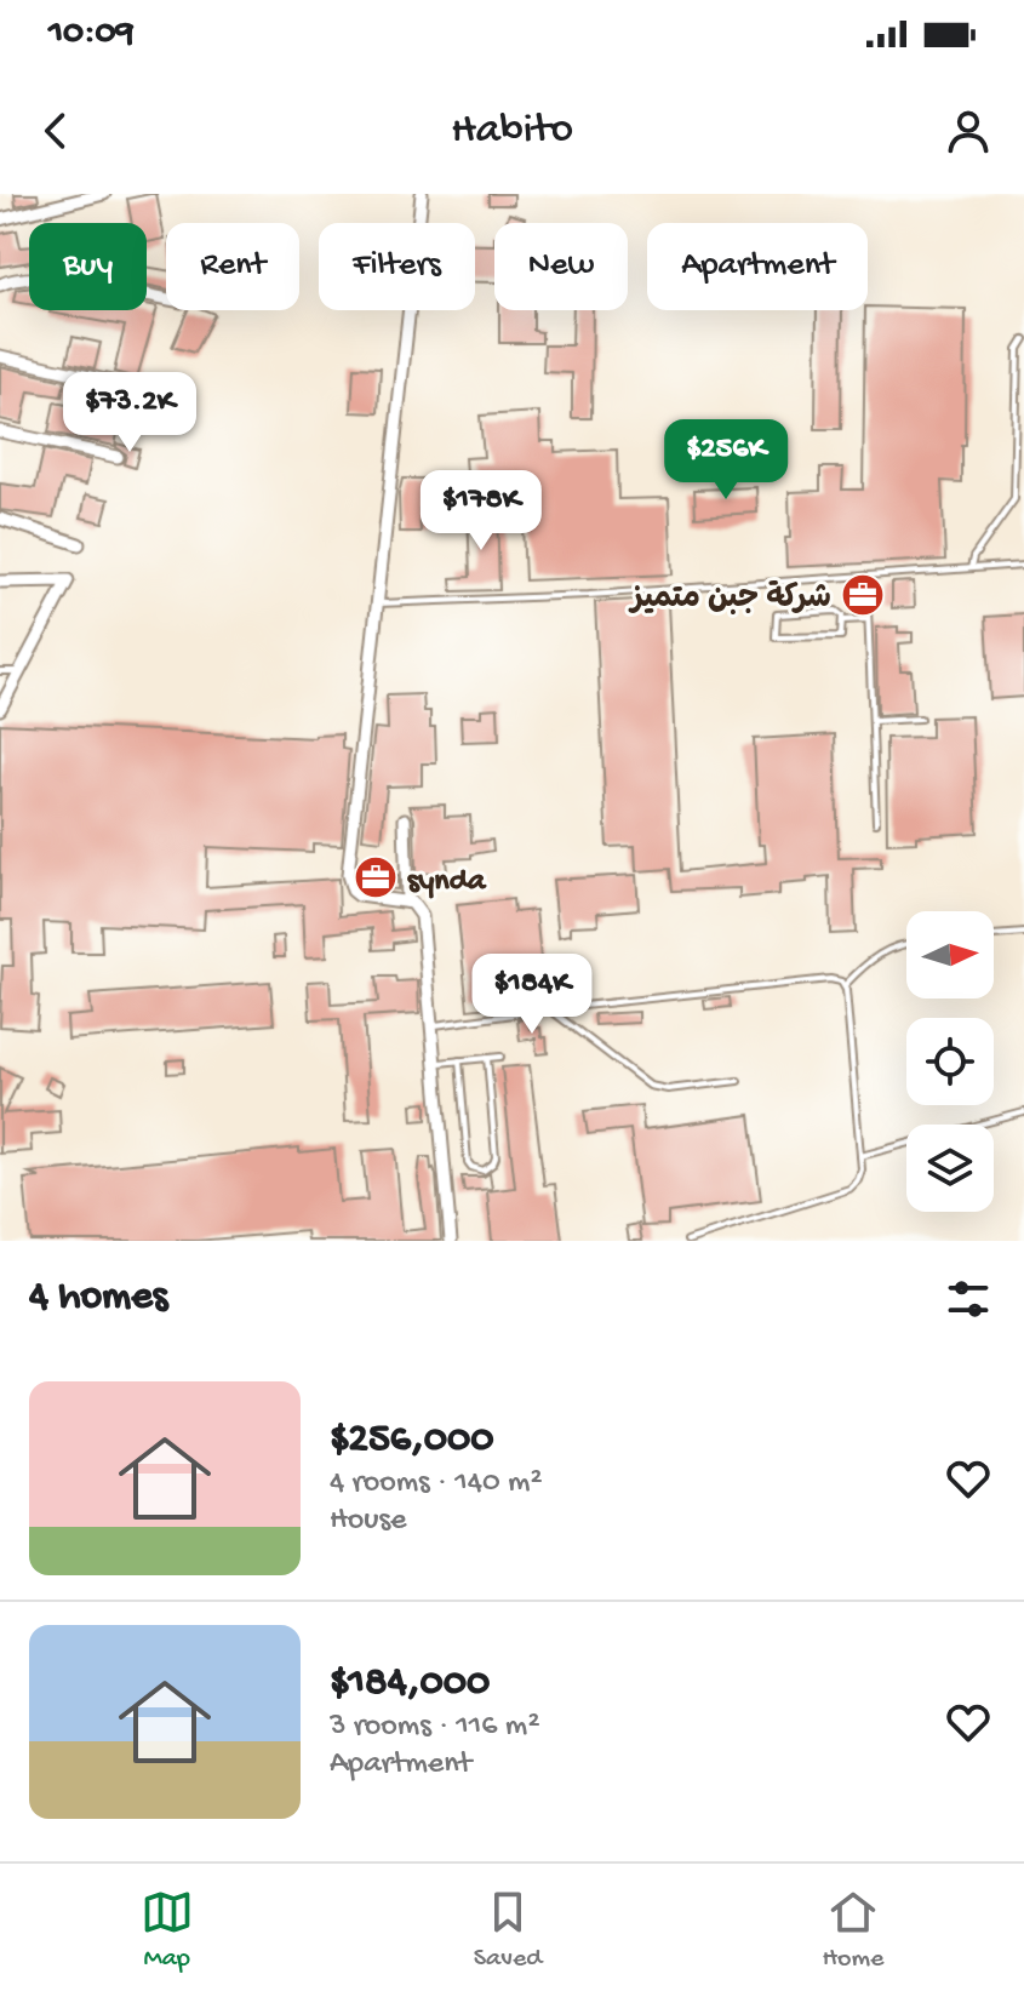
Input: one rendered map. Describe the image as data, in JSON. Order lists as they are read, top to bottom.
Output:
{
  "places": {
    "office": ["شركة جبن متميز", "synda"]
  },
  "north": "right",
  "page": {
    "status": "10:09",
    "header": "Habito",
    "chip": [
      "Buy",
      "Rent",
      "Filters",
      "New",
      "Apartment"
    ],
    "price": [
      "$73.2K",
      "$256K",
      "$178K",
      "$184K"
    ],
    "heading": "4 homes",
    "list": [
      {
        "name": "$256,000",
        "note": "4 rooms · 140 m² · House"
      },
      {
        "name": "$184,000",
        "note": "3 rooms · 116 m² · Apartment"
      }
    ],
    "tabs": ["Map", "Saved", "Home"]
  }
}
